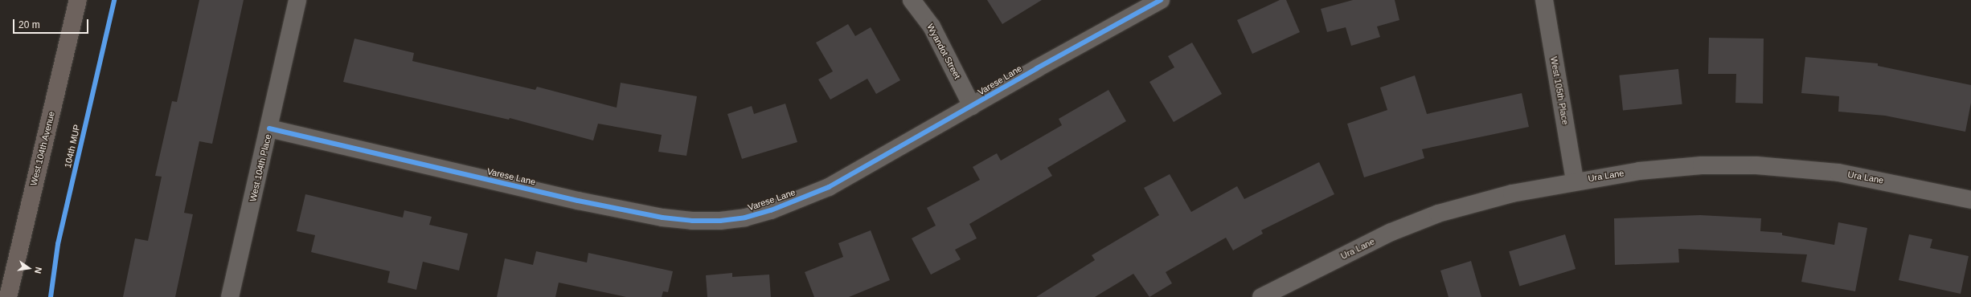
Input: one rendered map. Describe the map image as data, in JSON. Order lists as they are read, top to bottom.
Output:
{
  "streets": {
    "main road": ["West 104th Avenue"],
    "street": [
      "Wyandot Street",
      "Varese Lane",
      "West 105th Place",
      "West 104th Place",
      "Ura Lane"
    ],
    "cycle path": ["104th MUP"]
  },
  "crossings": [
    ["Wyandot Street", "Varese Lane"],
    ["Varese Lane", "West 104th Place"],
    ["West 105th Place", "Ura Lane"]
  ],
  "scale_bar": "20 m",
  "north": "right"
}
